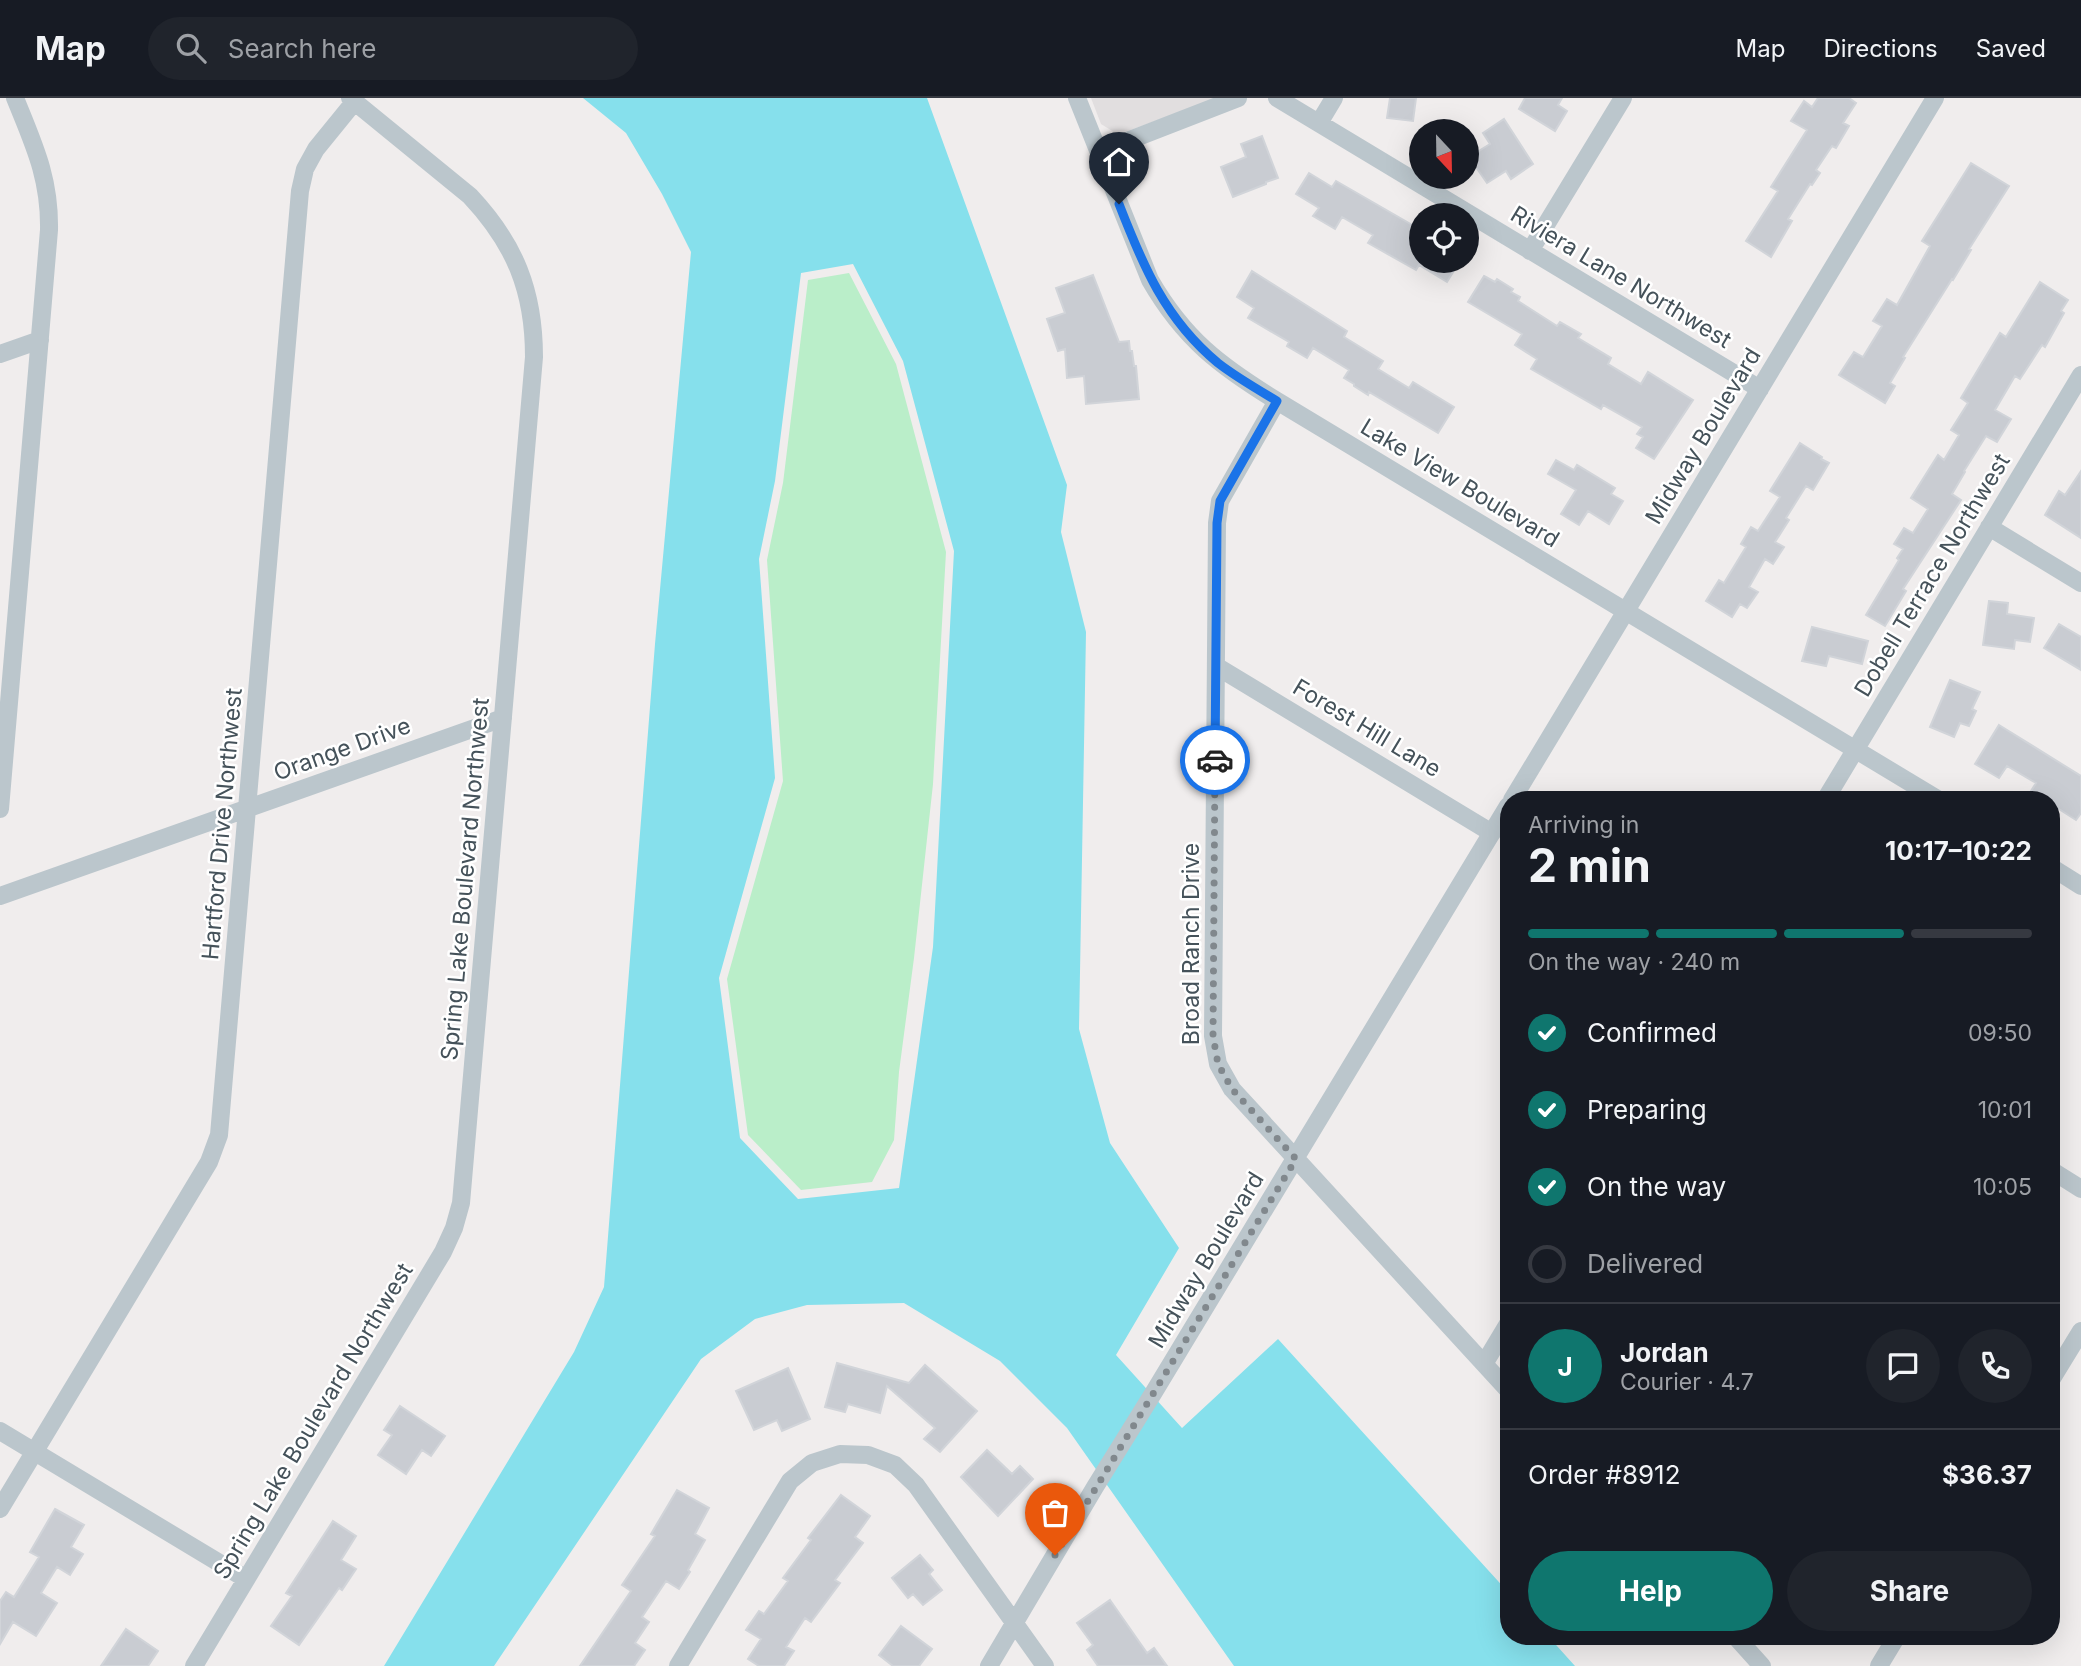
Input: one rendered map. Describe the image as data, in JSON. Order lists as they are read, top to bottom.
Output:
{
  "streets": {
    "street": [
      "Riviera Lane Northwest",
      "Midway Boulevard",
      "Lake View Boulevard",
      "Dobell Terrace Northwest",
      "Forest Hill Lane",
      "Orange Drive",
      "Hartford Drive Northwest",
      "Spring Lake Boulevard Northwest",
      "Broad Ranch Drive"
    ]
  },
  "crossings": [
    ["Riviera Lane Northwest", "Midway Boulevard"],
    ["Midway Boulevard", "Lake View Boulevard"],
    ["Midway Boulevard", "Forest Hill Lane"],
    ["Midway Boulevard", "Broad Ranch Drive"],
    ["Lake View Boulevard", "Dobell Terrace Northwest"],
    ["Lake View Boulevard", "Broad Ranch Drive"],
    ["Forest Hill Lane", "Broad Ranch Drive"],
    ["Orange Drive", "Hartford Drive Northwest"],
    ["Orange Drive", "Spring Lake Boulevard Northwest"],
    ["Hartford Drive Northwest", "Spring Lake Boulevard Northwest"]
  ],
  "north": "bottom",
  "page": {
    "header": "Map",
    "search": "Search here",
    "nav": ["Map", "Directions", "Saved"],
    "heading": ["2 min", "Arriving in", "10:17–10:22"],
    "panel": [
      "Jordan",
      "Courier · 4.7",
      "Order #8912",
      "$36.37"
    ],
    "bar": "On the way · 240 m",
    "list": [
      ["Confirmed", "09:50"],
      ["Preparing", "10:01"],
      ["On the way", "10:05"],
      "Delivered"
    ],
    "round": "J",
    "buttons": ["Help", "Share"]
  }
}
